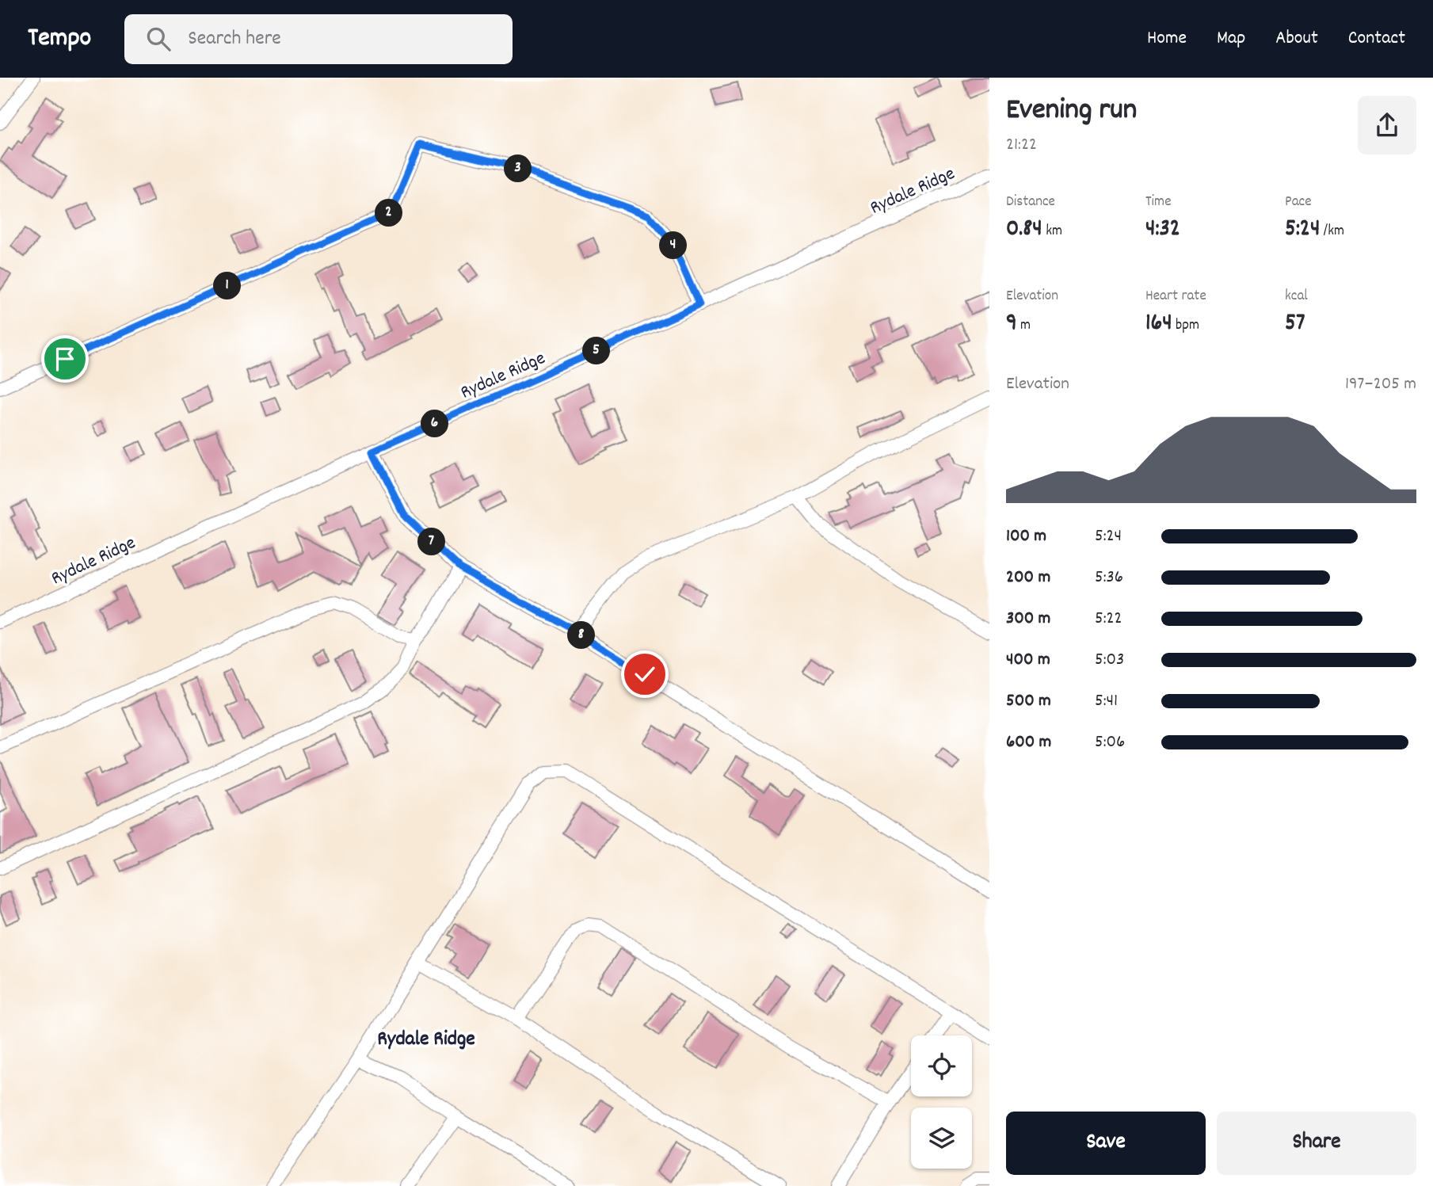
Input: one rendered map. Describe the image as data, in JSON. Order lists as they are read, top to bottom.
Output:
{
  "streets": {
    "street": ["Rydale Ridge"]
  },
  "districts": ["Rydale Ridge"],
  "page": {
    "header": "Tempo",
    "search": "Search here",
    "nav": [
      "Home",
      "Map",
      "About",
      "Contact"
    ],
    "heading": ["Evening run", "21:22"],
    "pins": [
      "3",
      "2",
      "4",
      "1",
      "5",
      "6",
      "7",
      "8"
    ],
    "stats": [
      ["Distance", "0.84 km"],
      ["Time", "4:32"],
      ["Pace", "5:24 /km"],
      ["Elevation", "9 m"],
      ["Heart rate", "164 bpm"],
      ["kcal", "57"]
    ],
    "chart": ["Elevation", "197–205 m"],
    "list": [
      {
        "name": "100 m",
        "note": "5:24"
      },
      {
        "name": "200 m",
        "note": "5:36"
      },
      {
        "name": "300 m",
        "note": "5:22"
      },
      {
        "name": "400 m",
        "note": "5:03"
      },
      {
        "name": "500 m",
        "note": "5:41"
      },
      {
        "name": "600 m",
        "note": "5:06"
      }
    ],
    "buttons": ["Save", "Share"]
  }
}
